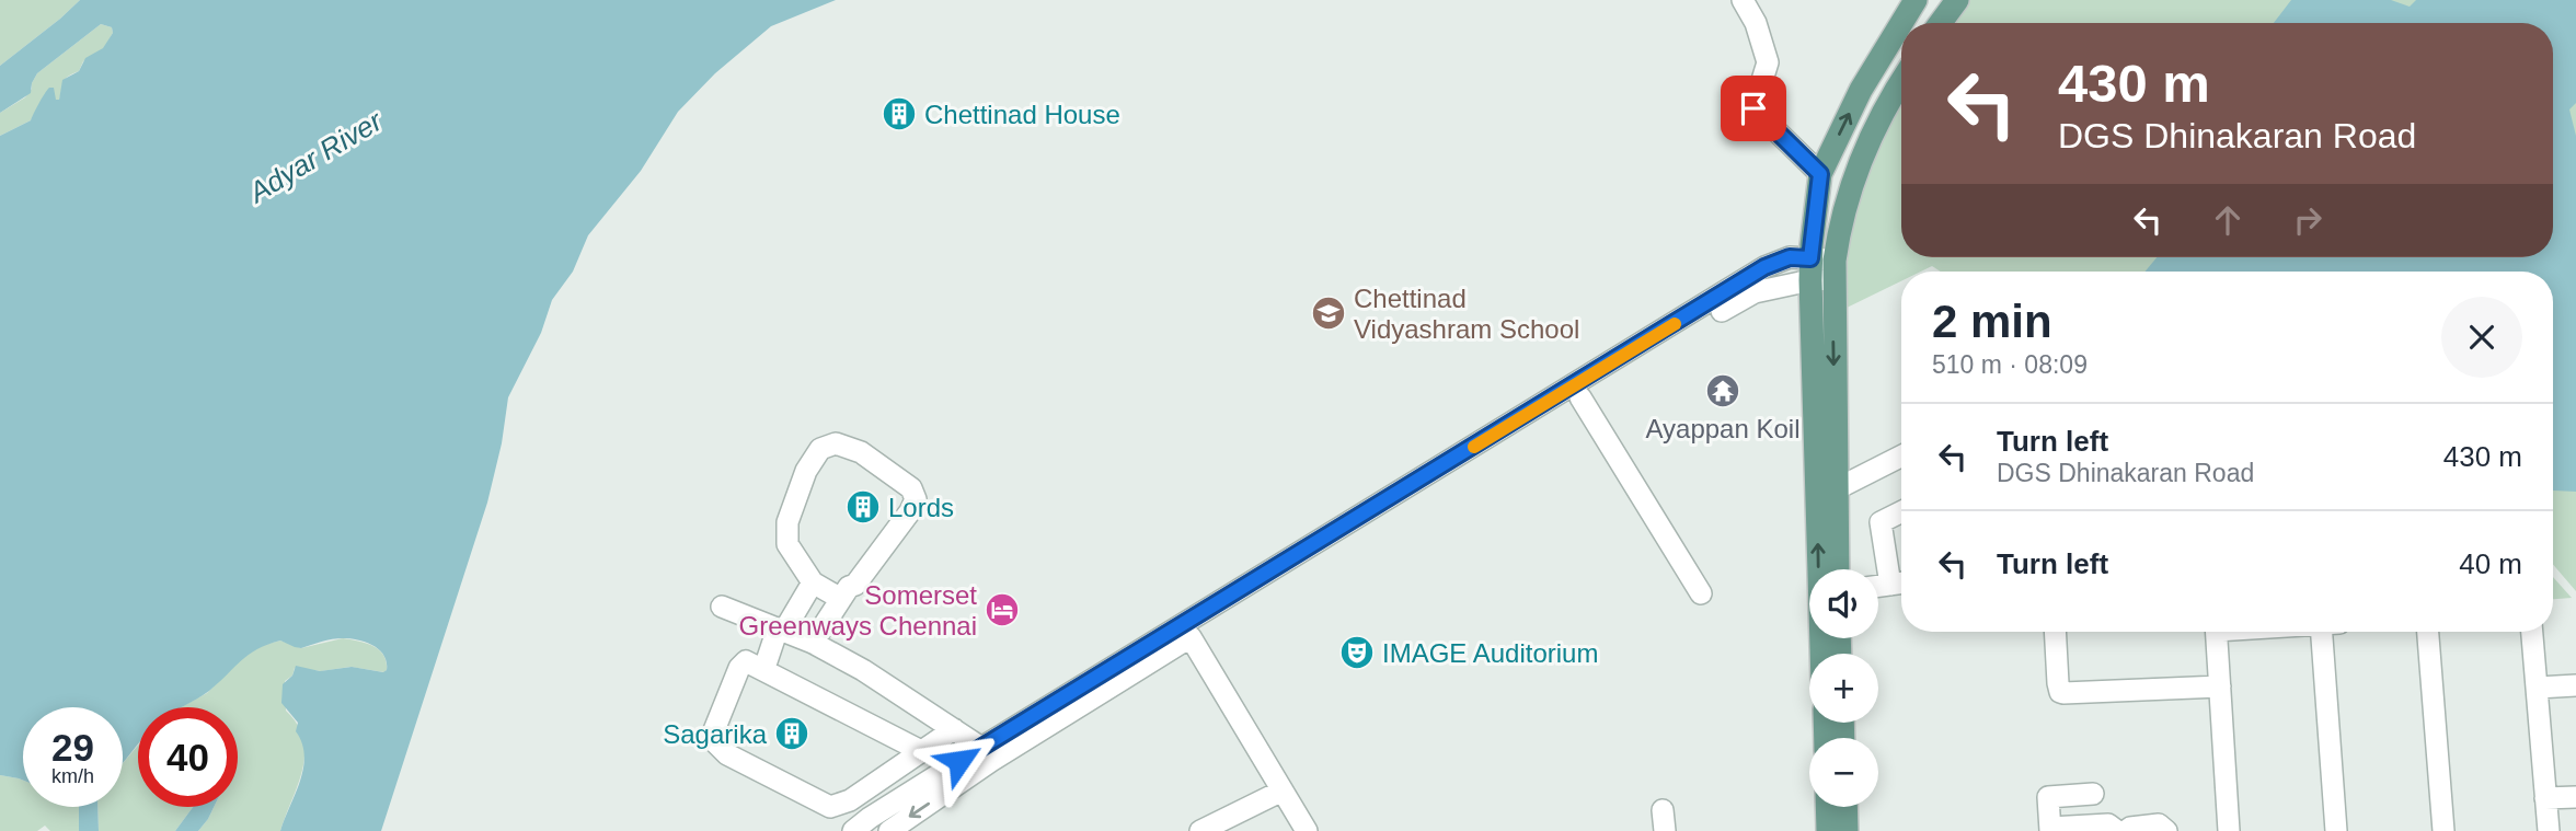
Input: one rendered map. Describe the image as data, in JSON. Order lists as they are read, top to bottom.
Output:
{
  "water": ["Adyar River"],
  "places": {
    "building": ["Chettinad House", "Lords", "Sagarika"],
    "school or university": ["Chettinad Vidyashram School"],
    "temple": ["Ayappan Koil"],
    "hotel": ["Somerset Greenways Chennai"],
    "theatre": ["IMAGE Auditorium"]
  },
  "page": {
    "turn": ["430 m", "DGS Dhinakaran Road"],
    "heading": ["2 min", "510 m · 08:09"],
    "list": [
      {
        "name": "Turn left",
        "note": "DGS Dhinakaran Road",
        "value": "430 m"
      },
      {
        "name": "Turn left",
        "value": "40 m"
      }
    ],
    "map_buttons": ["+", "−"],
    "speed": "29 km/h",
    "limit": "40"
  }
}
